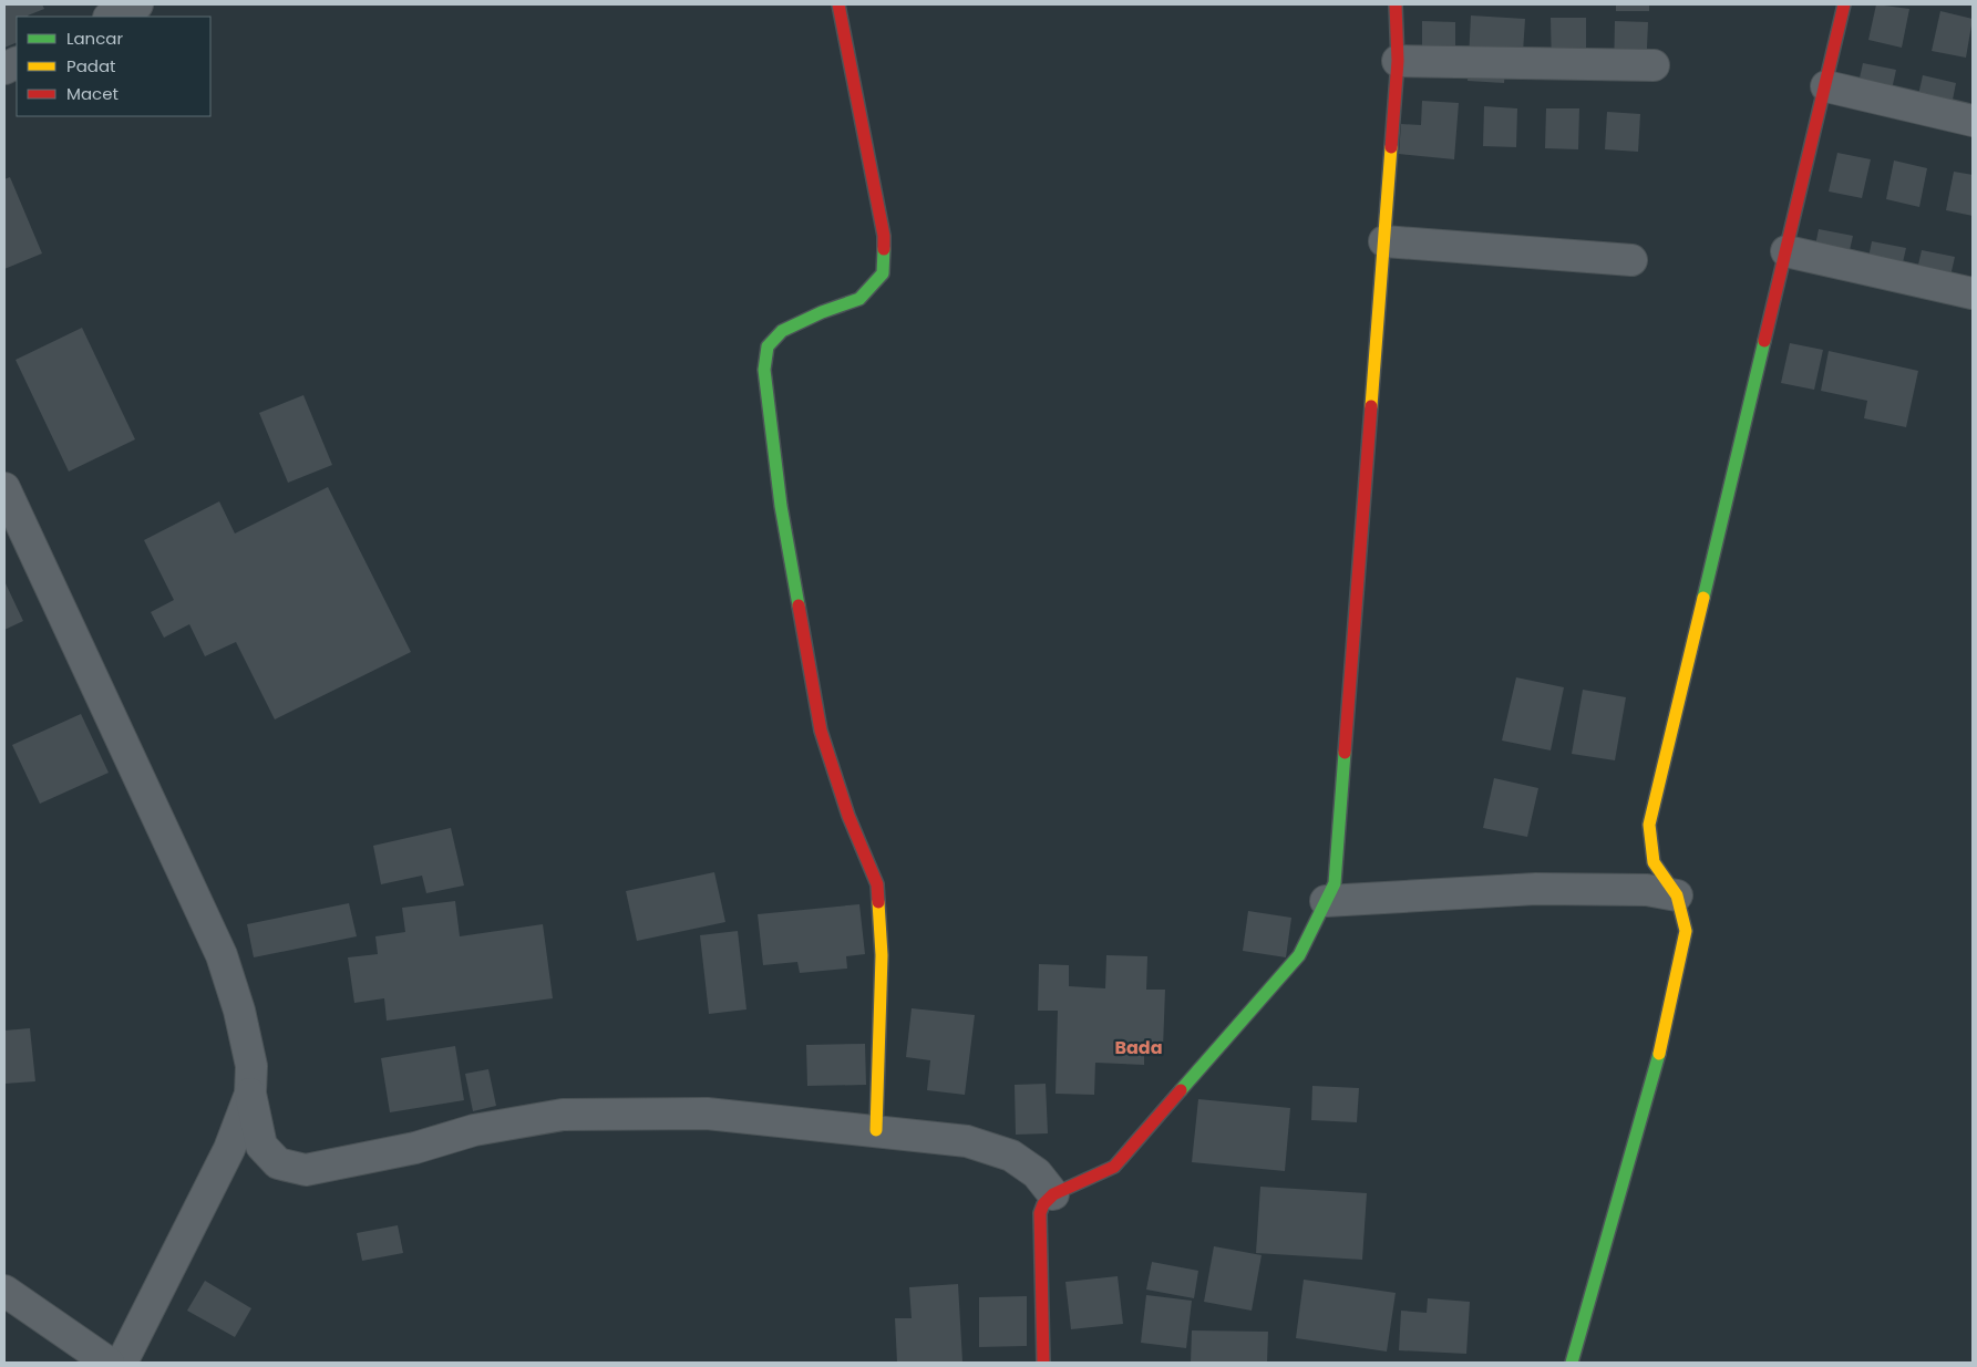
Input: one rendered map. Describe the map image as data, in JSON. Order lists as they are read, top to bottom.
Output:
{
  "districts": ["Bada"],
  "legend": ["Lancar", "Padat", "Macet"]
}
